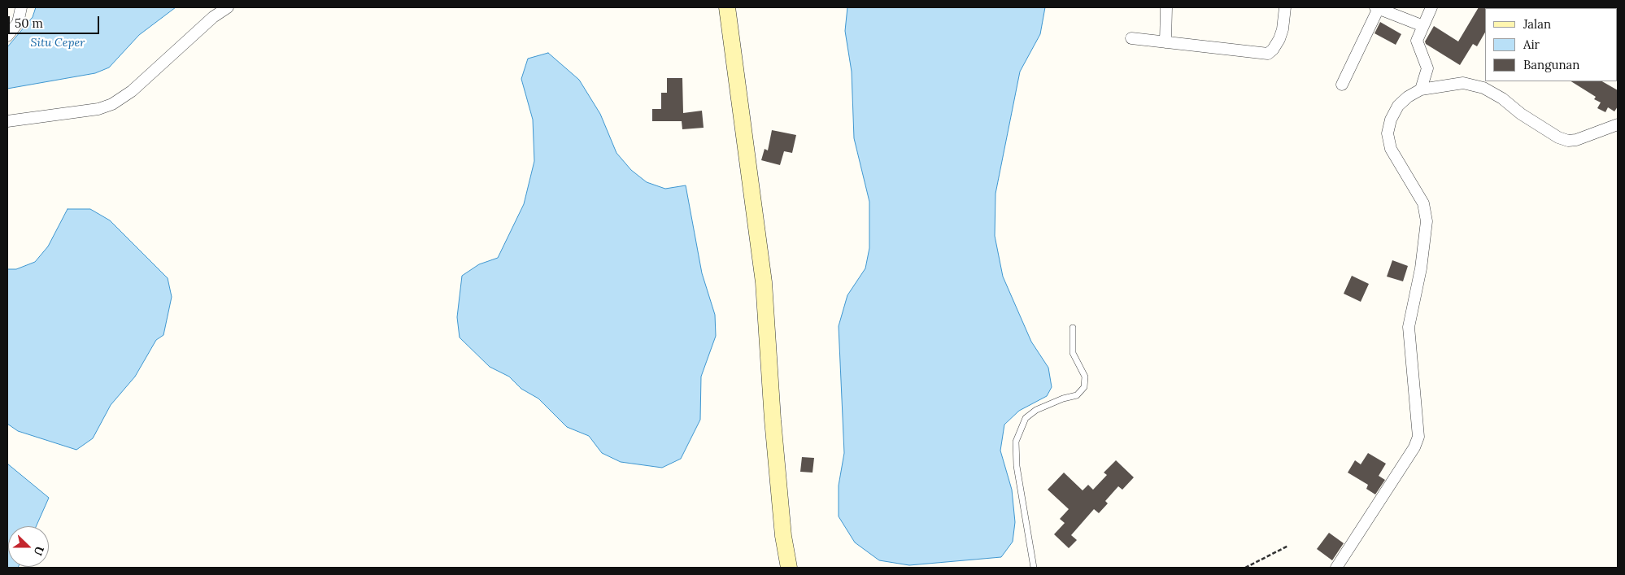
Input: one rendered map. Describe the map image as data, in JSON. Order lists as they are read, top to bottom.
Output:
{
  "water": ["Situ Ceper"],
  "legend": ["Jalan", "Air", "Bangunan"],
  "scale_bar": "50 m",
  "north": "right"
}
